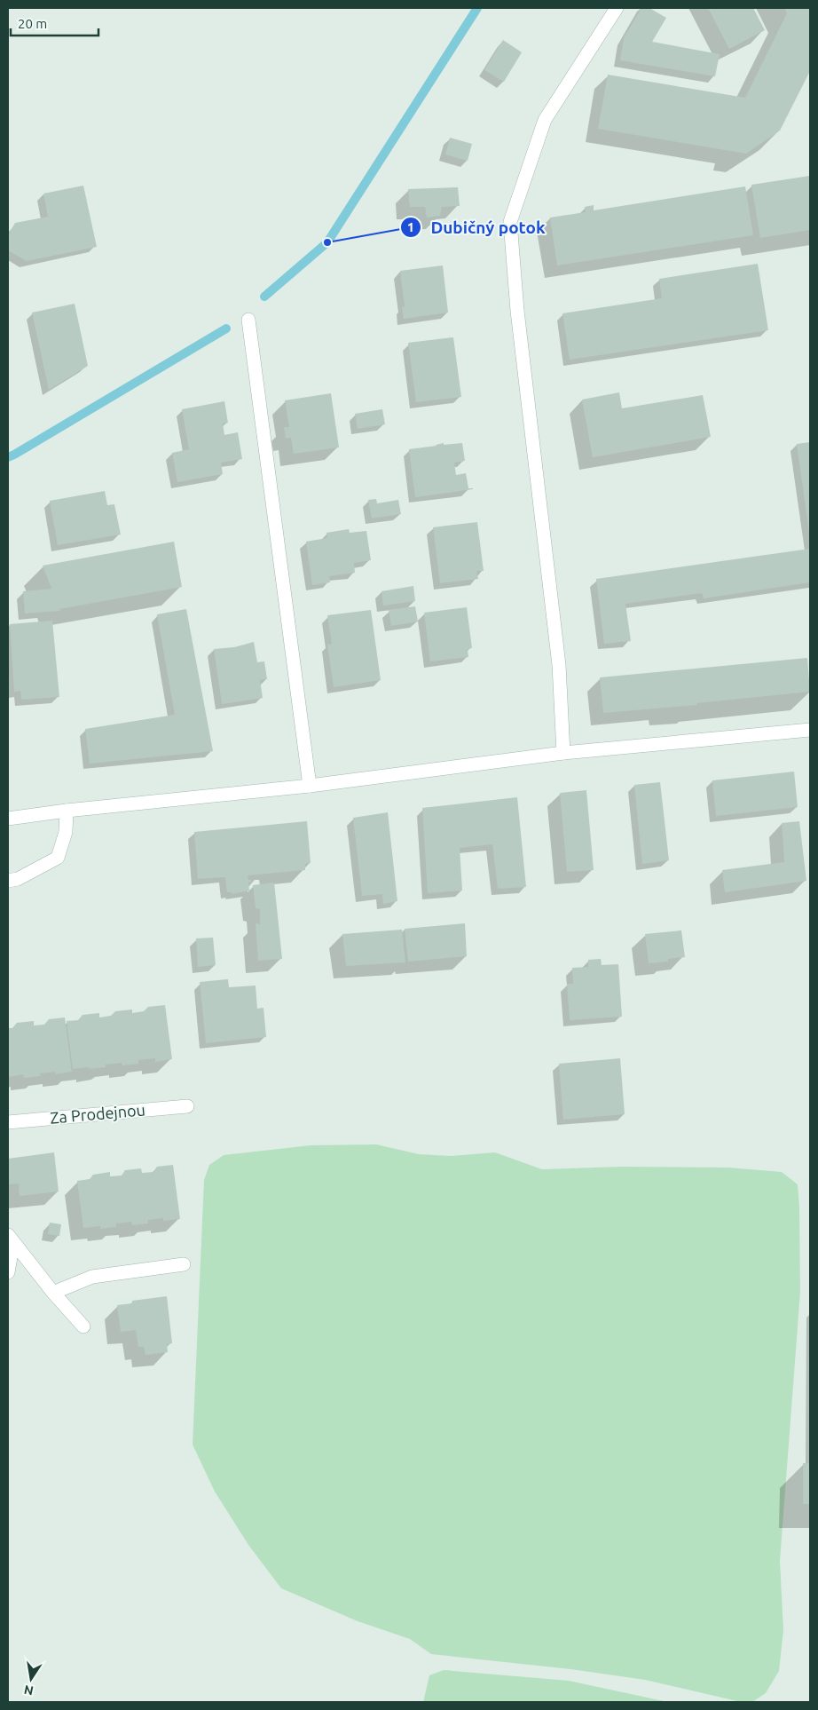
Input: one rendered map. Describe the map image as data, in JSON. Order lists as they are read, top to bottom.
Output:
{
  "streets": {
    "street": ["Za Prodejnou"]
  },
  "places": ["Dubičný potok"],
  "scale_bar": "20 m",
  "north": "bottom"
}
